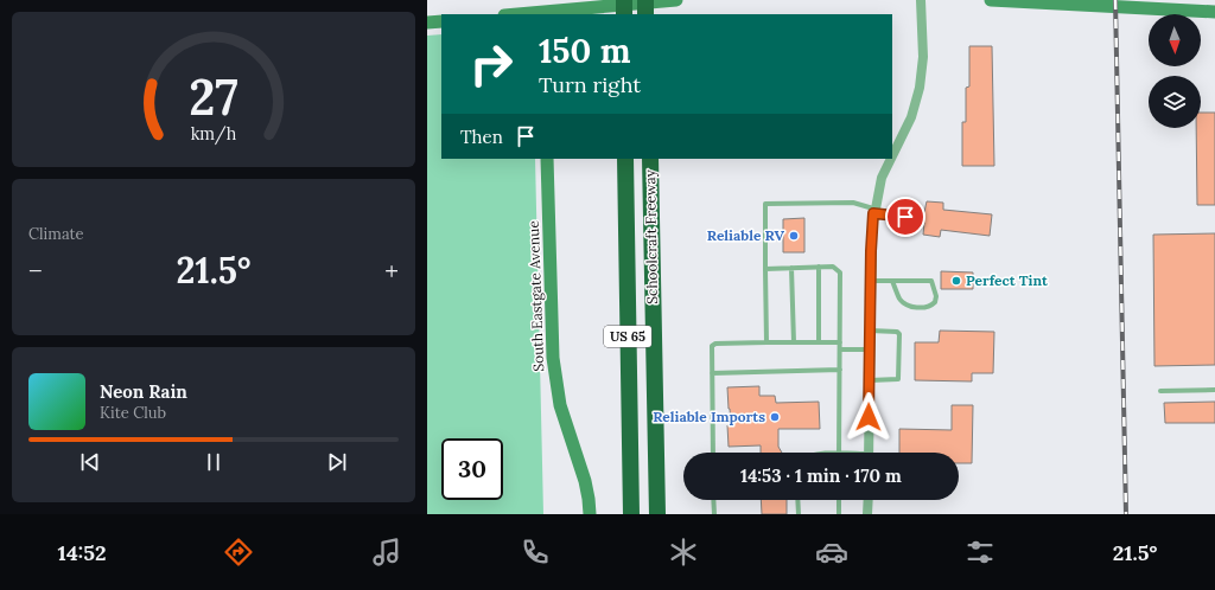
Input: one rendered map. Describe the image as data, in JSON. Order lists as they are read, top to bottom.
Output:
{
  "streets": {
    "highway": ["Schoolcraft Freeway", "US 65"],
    "street": ["South Eastgate Avenue"]
  },
  "places": ["Reliable RV", "Perfect Tint", "Reliable Imports"],
  "north": "bottom",
  "page": {
    "turn": ["150 m", "Turn right"],
    "then": "Then",
    "tile": "Climate",
    "heat": ["−", "21.5°", "+"],
    "song": ["Neon Rain", "Kite Club"],
    "limit": "30",
    "trip": "14:53 · 1 min · 170 m",
    "tabs": ["14:52", "21.5°"],
    "gauge": ["27", "km/h"]
  }
}
